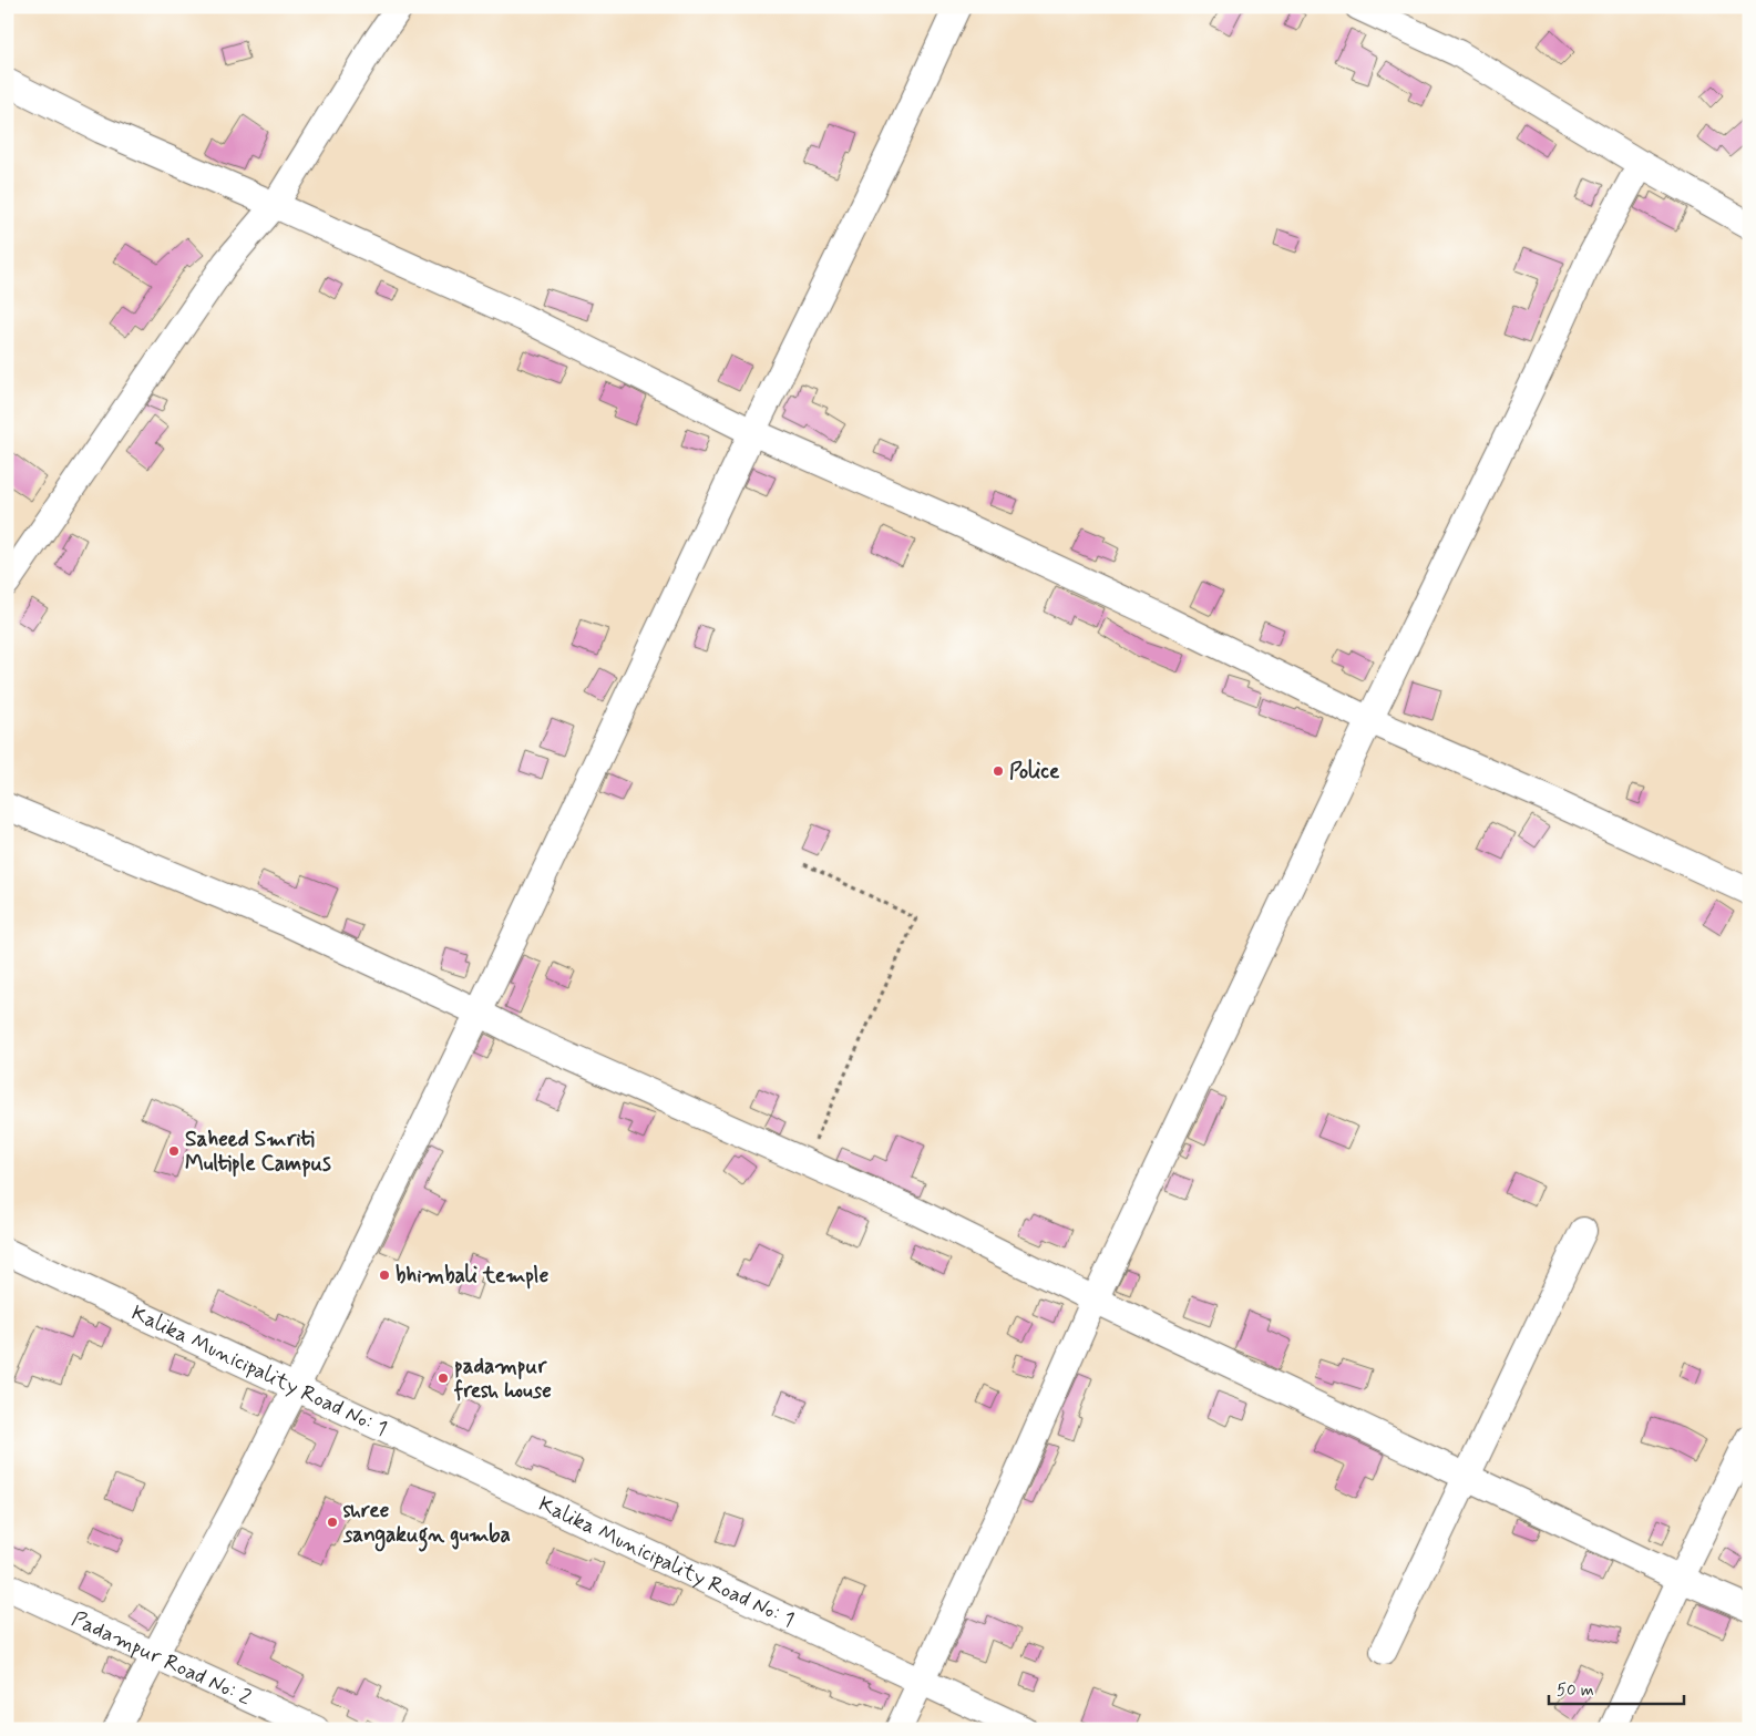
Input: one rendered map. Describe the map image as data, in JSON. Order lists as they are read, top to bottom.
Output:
{
  "streets": {
    "street": ["Kalika Municipality Road No: 1", "Padampur Road No: 2"]
  },
  "places": [
    "Police",
    "Saheed Smriti Multiple Campus",
    "bhimbali temple",
    "padampur fresh house",
    "shree sangakugn gumba"
  ],
  "scale_bar": "50 m"
}
